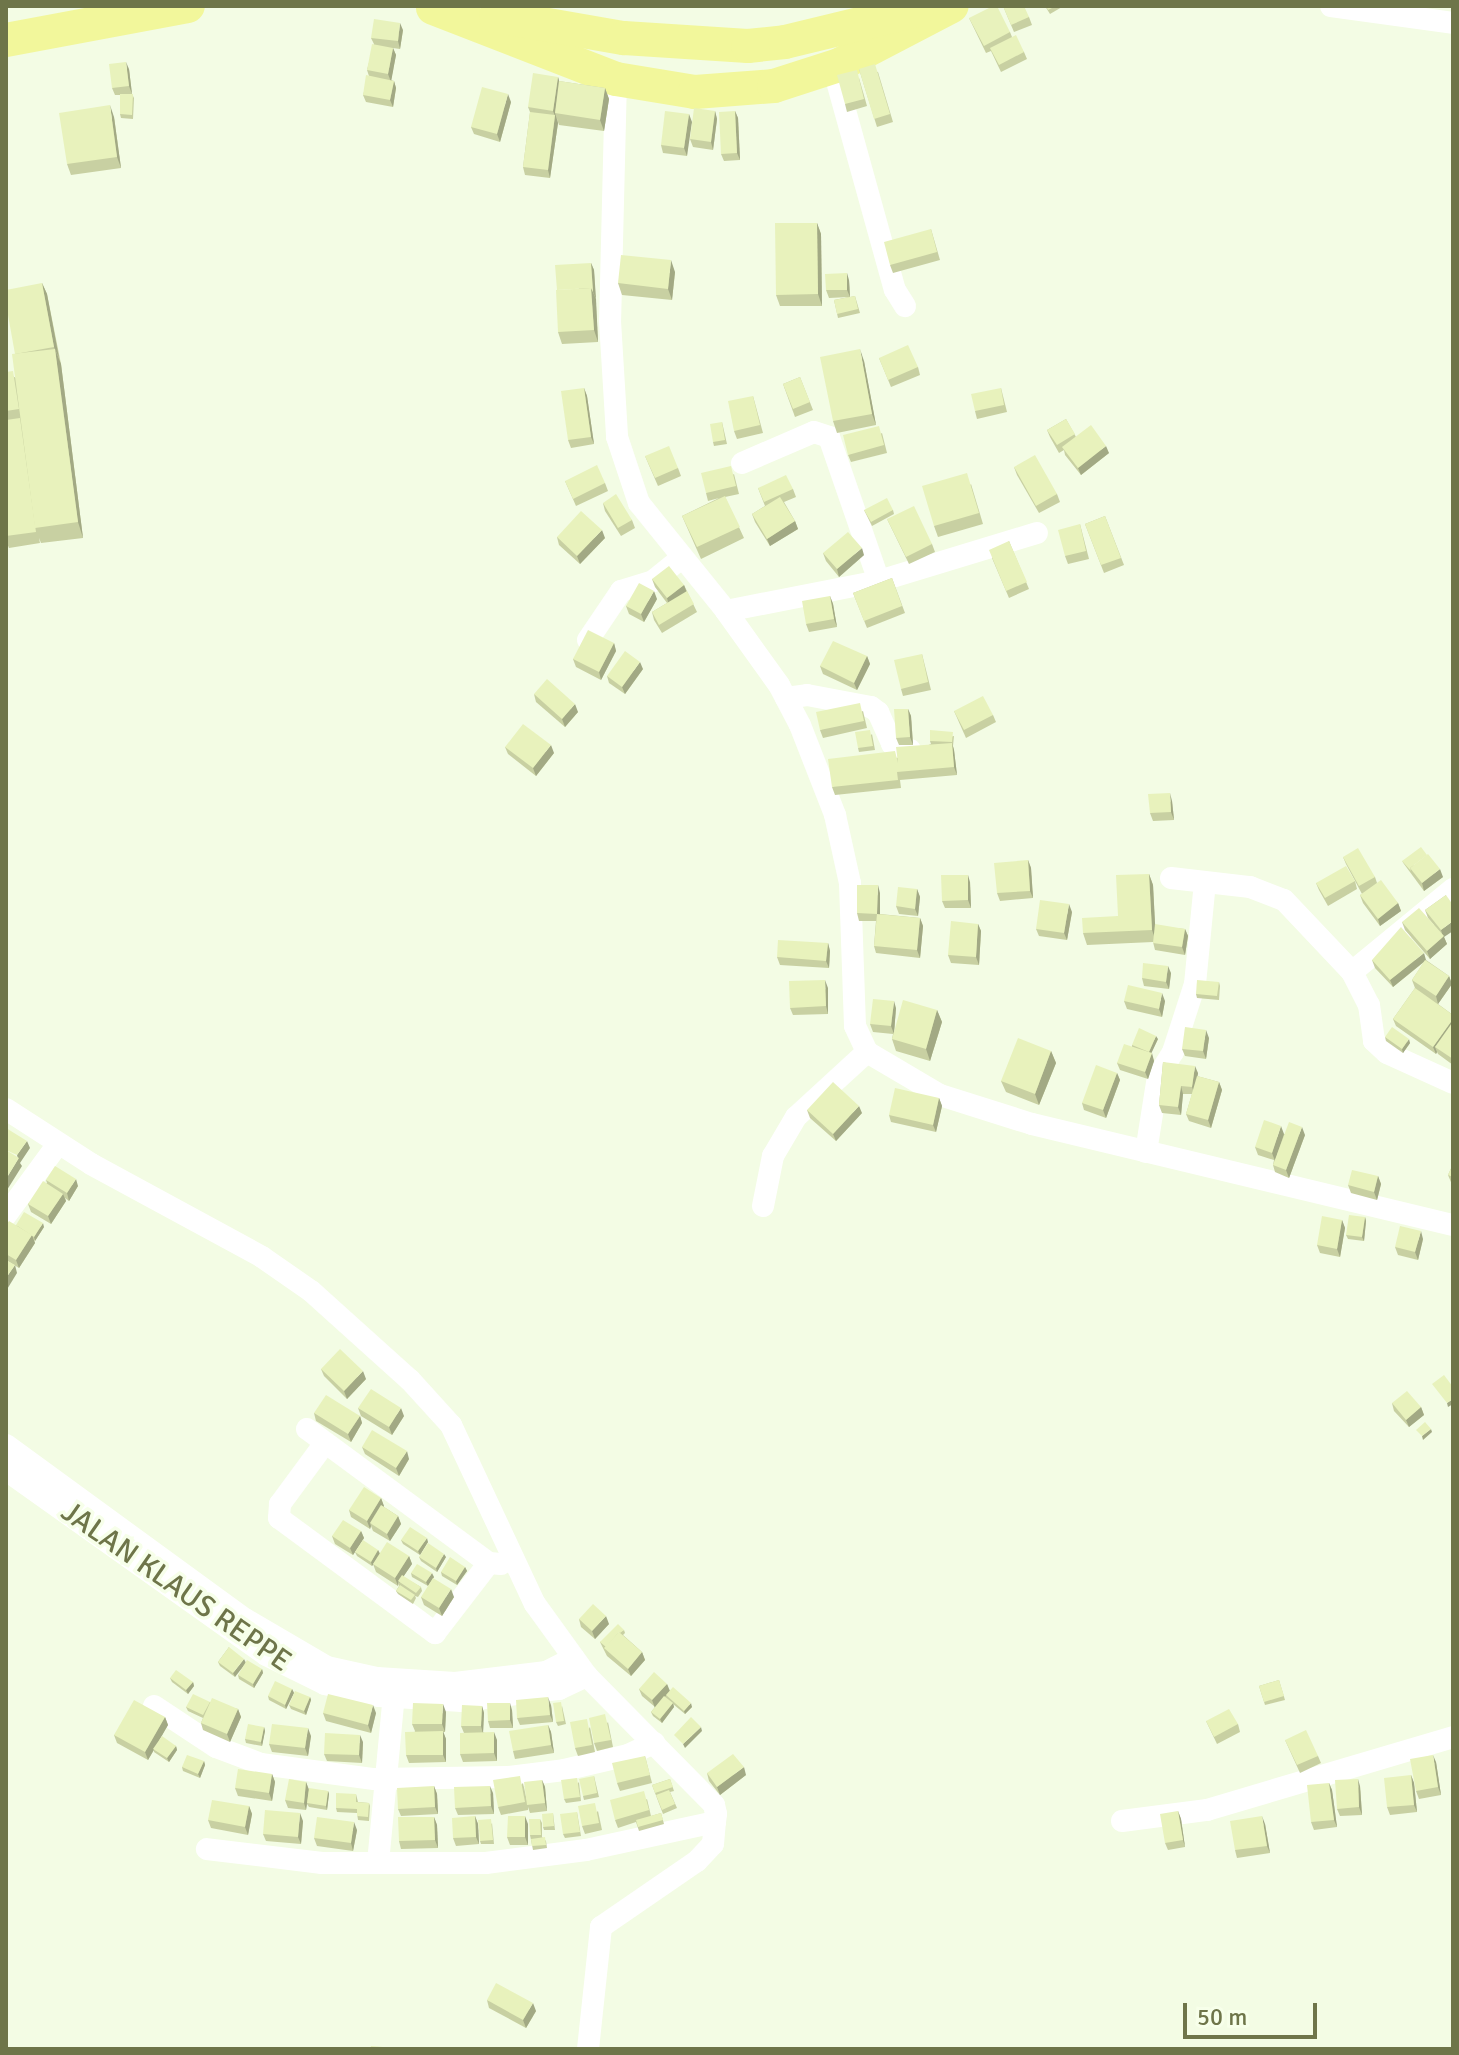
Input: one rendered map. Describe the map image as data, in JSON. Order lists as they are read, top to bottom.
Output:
{
  "streets": {
    "street": ["JALAN KLAUS REPPE"]
  },
  "scale_bar": "50 m"
}
